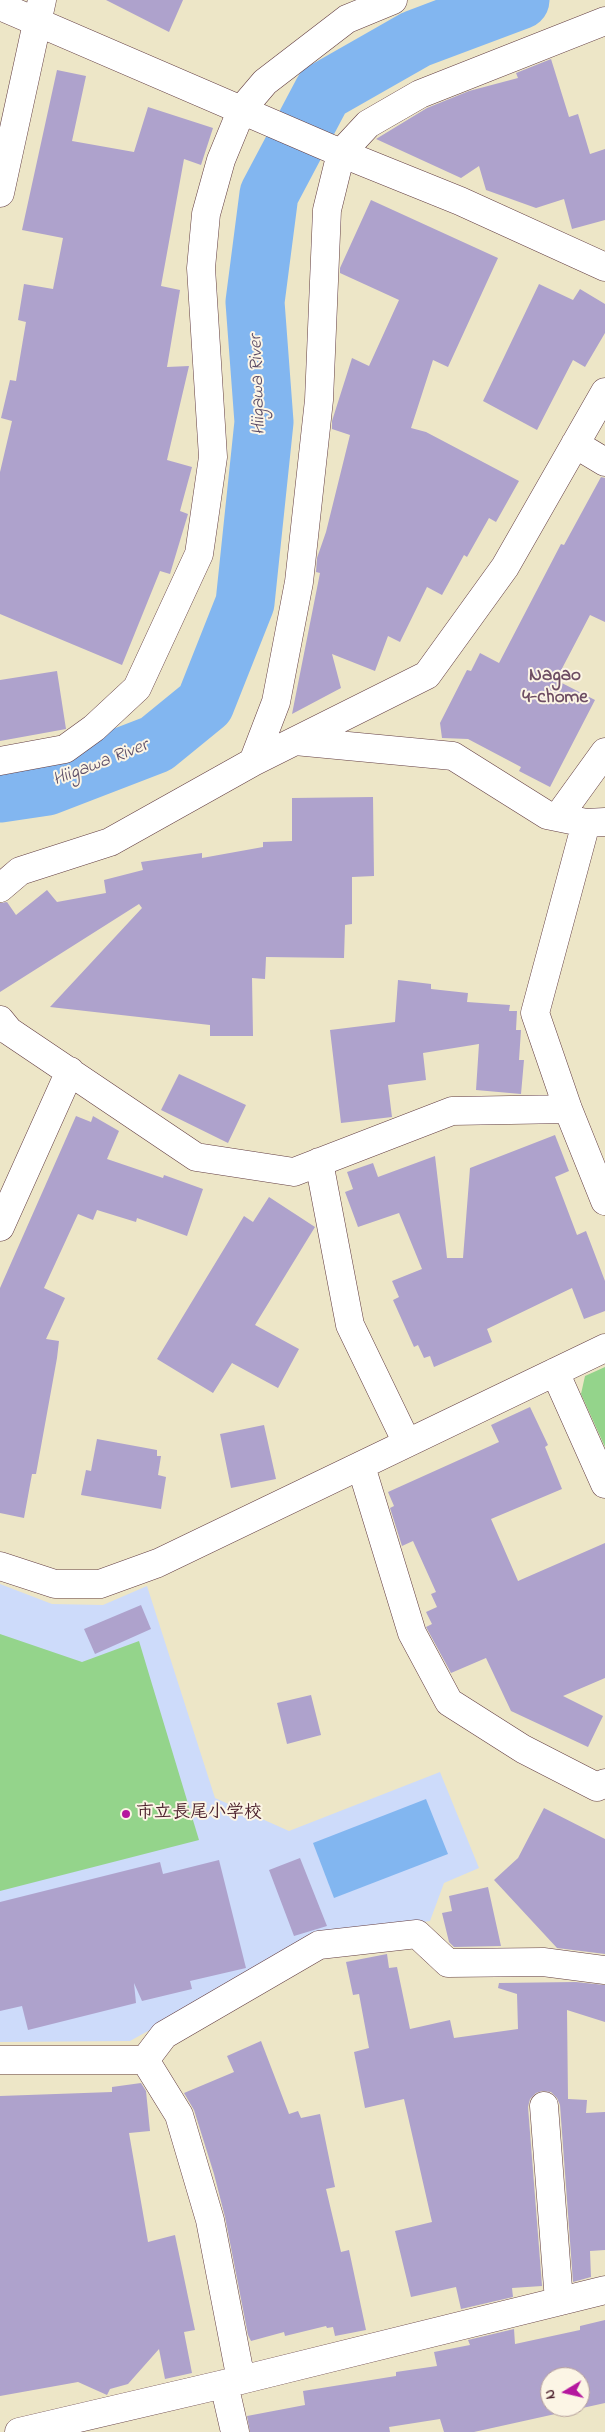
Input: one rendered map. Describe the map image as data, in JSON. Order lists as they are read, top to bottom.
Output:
{
  "districts": ["Nagao 4-chome"],
  "water": ["Hiigawa River"],
  "places": ["市立長尾小学校"],
  "north": "left"
}
